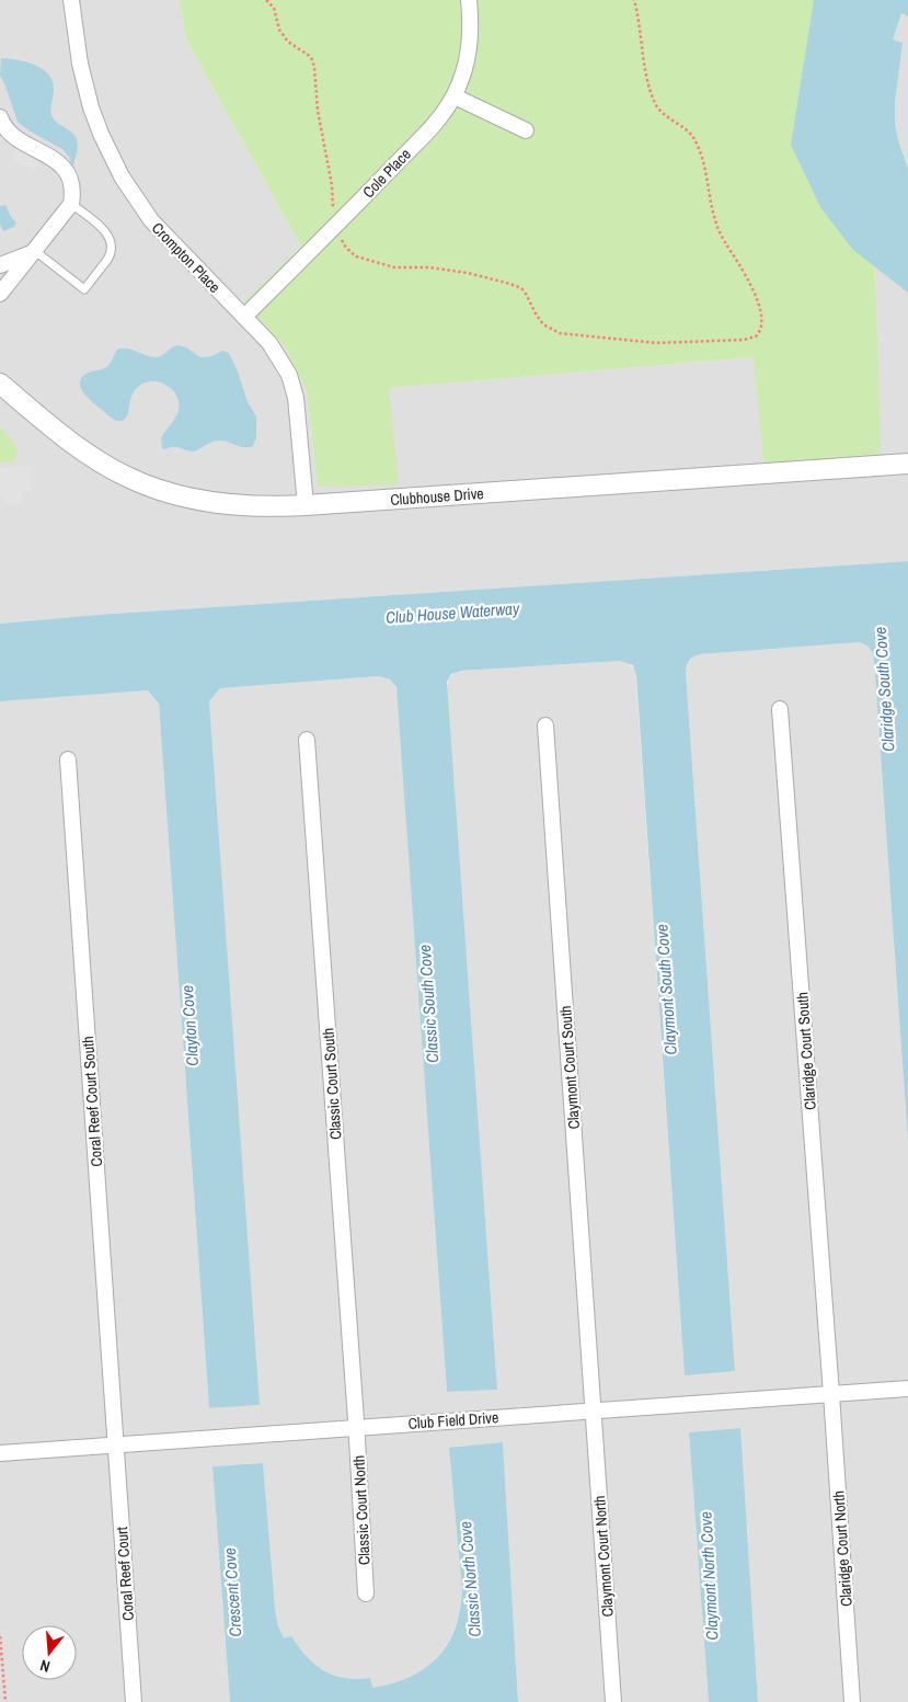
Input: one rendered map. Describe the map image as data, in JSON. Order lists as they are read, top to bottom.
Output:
{
  "streets": {
    "street": [
      "Cole Place",
      "Crompton Place",
      "Clubhouse Drive",
      "Claridge Court South",
      "Claymont Court South",
      "Classic Court South",
      "Coral Reef Court South",
      "Club Field Drive",
      "Classic Court North",
      "Claridge Court North",
      "Claymont Court North",
      "Coral Reef Court"
    ]
  },
  "crossings": [
    ["Cole Place", "Crompton Place"],
    ["Crompton Place", "Clubhouse Drive"],
    ["Claridge Court South", "Club Field Drive"],
    ["Claridge Court South", "Claridge Court North"],
    ["Claymont Court South", "Club Field Drive"],
    ["Claymont Court South", "Claymont Court North"],
    ["Classic Court South", "Club Field Drive"],
    ["Classic Court South", "Classic Court North"],
    ["Coral Reef Court South", "Club Field Drive"],
    ["Coral Reef Court South", "Coral Reef Court"],
    ["Club Field Drive", "Classic Court North"],
    ["Club Field Drive", "Claridge Court North"],
    ["Club Field Drive", "Claymont Court North"],
    ["Club Field Drive", "Coral Reef Court"]
  ],
  "water": [
    "Club House Waterway",
    "Claridge South Cove",
    "Claymont South Cove",
    "Classic South Cove",
    "Clayton Cove",
    "Claymont North Cove",
    "Classic North Cove",
    "Crescent Cove"
  ],
  "north": "bottom"
}
